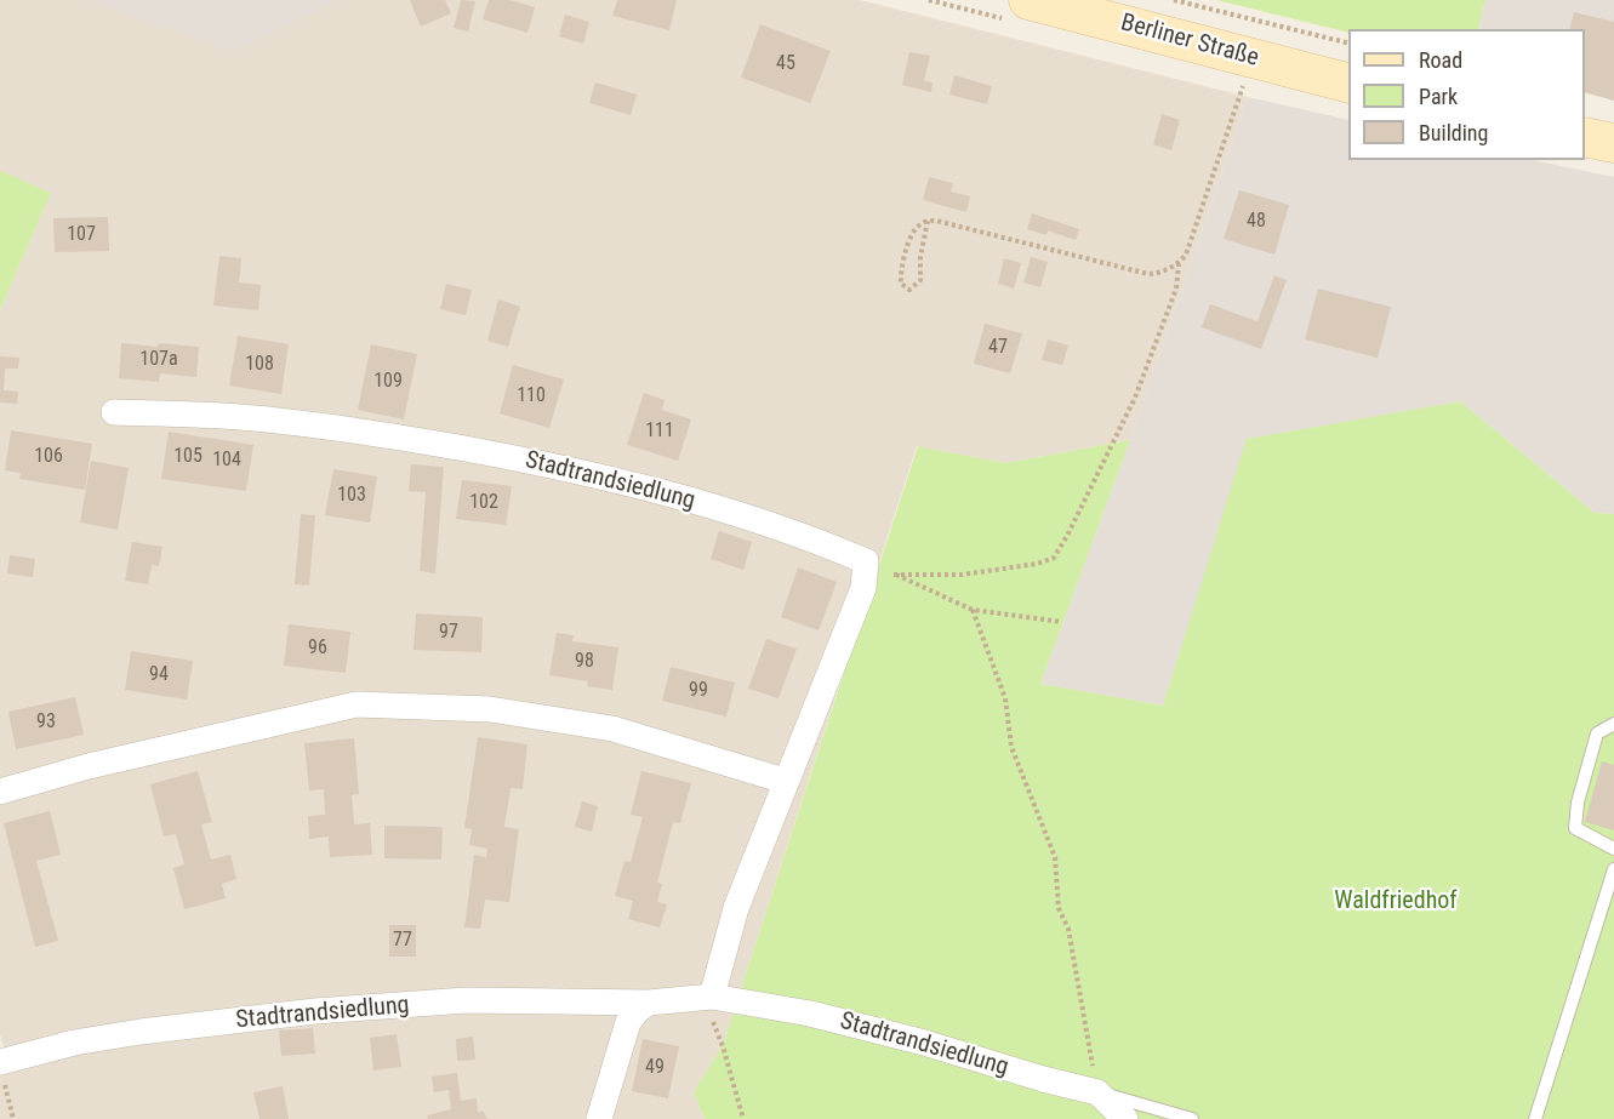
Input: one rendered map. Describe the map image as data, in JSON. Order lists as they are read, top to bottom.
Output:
{
  "streets": {
    "main road": ["Berliner Straße"],
    "street": ["Stadtrandsiedlung"]
  },
  "parks": ["Waldfriedhof"],
  "house_numbers": [
    "45",
    "48",
    "107",
    "47",
    "107a",
    "108",
    "109",
    "110",
    "111",
    "106",
    "105",
    "104",
    "103",
    "102",
    "97",
    "96",
    "98",
    "94",
    "99",
    "93",
    "77",
    "49"
  ],
  "legend": ["Road", "Park", "Building"]
}
